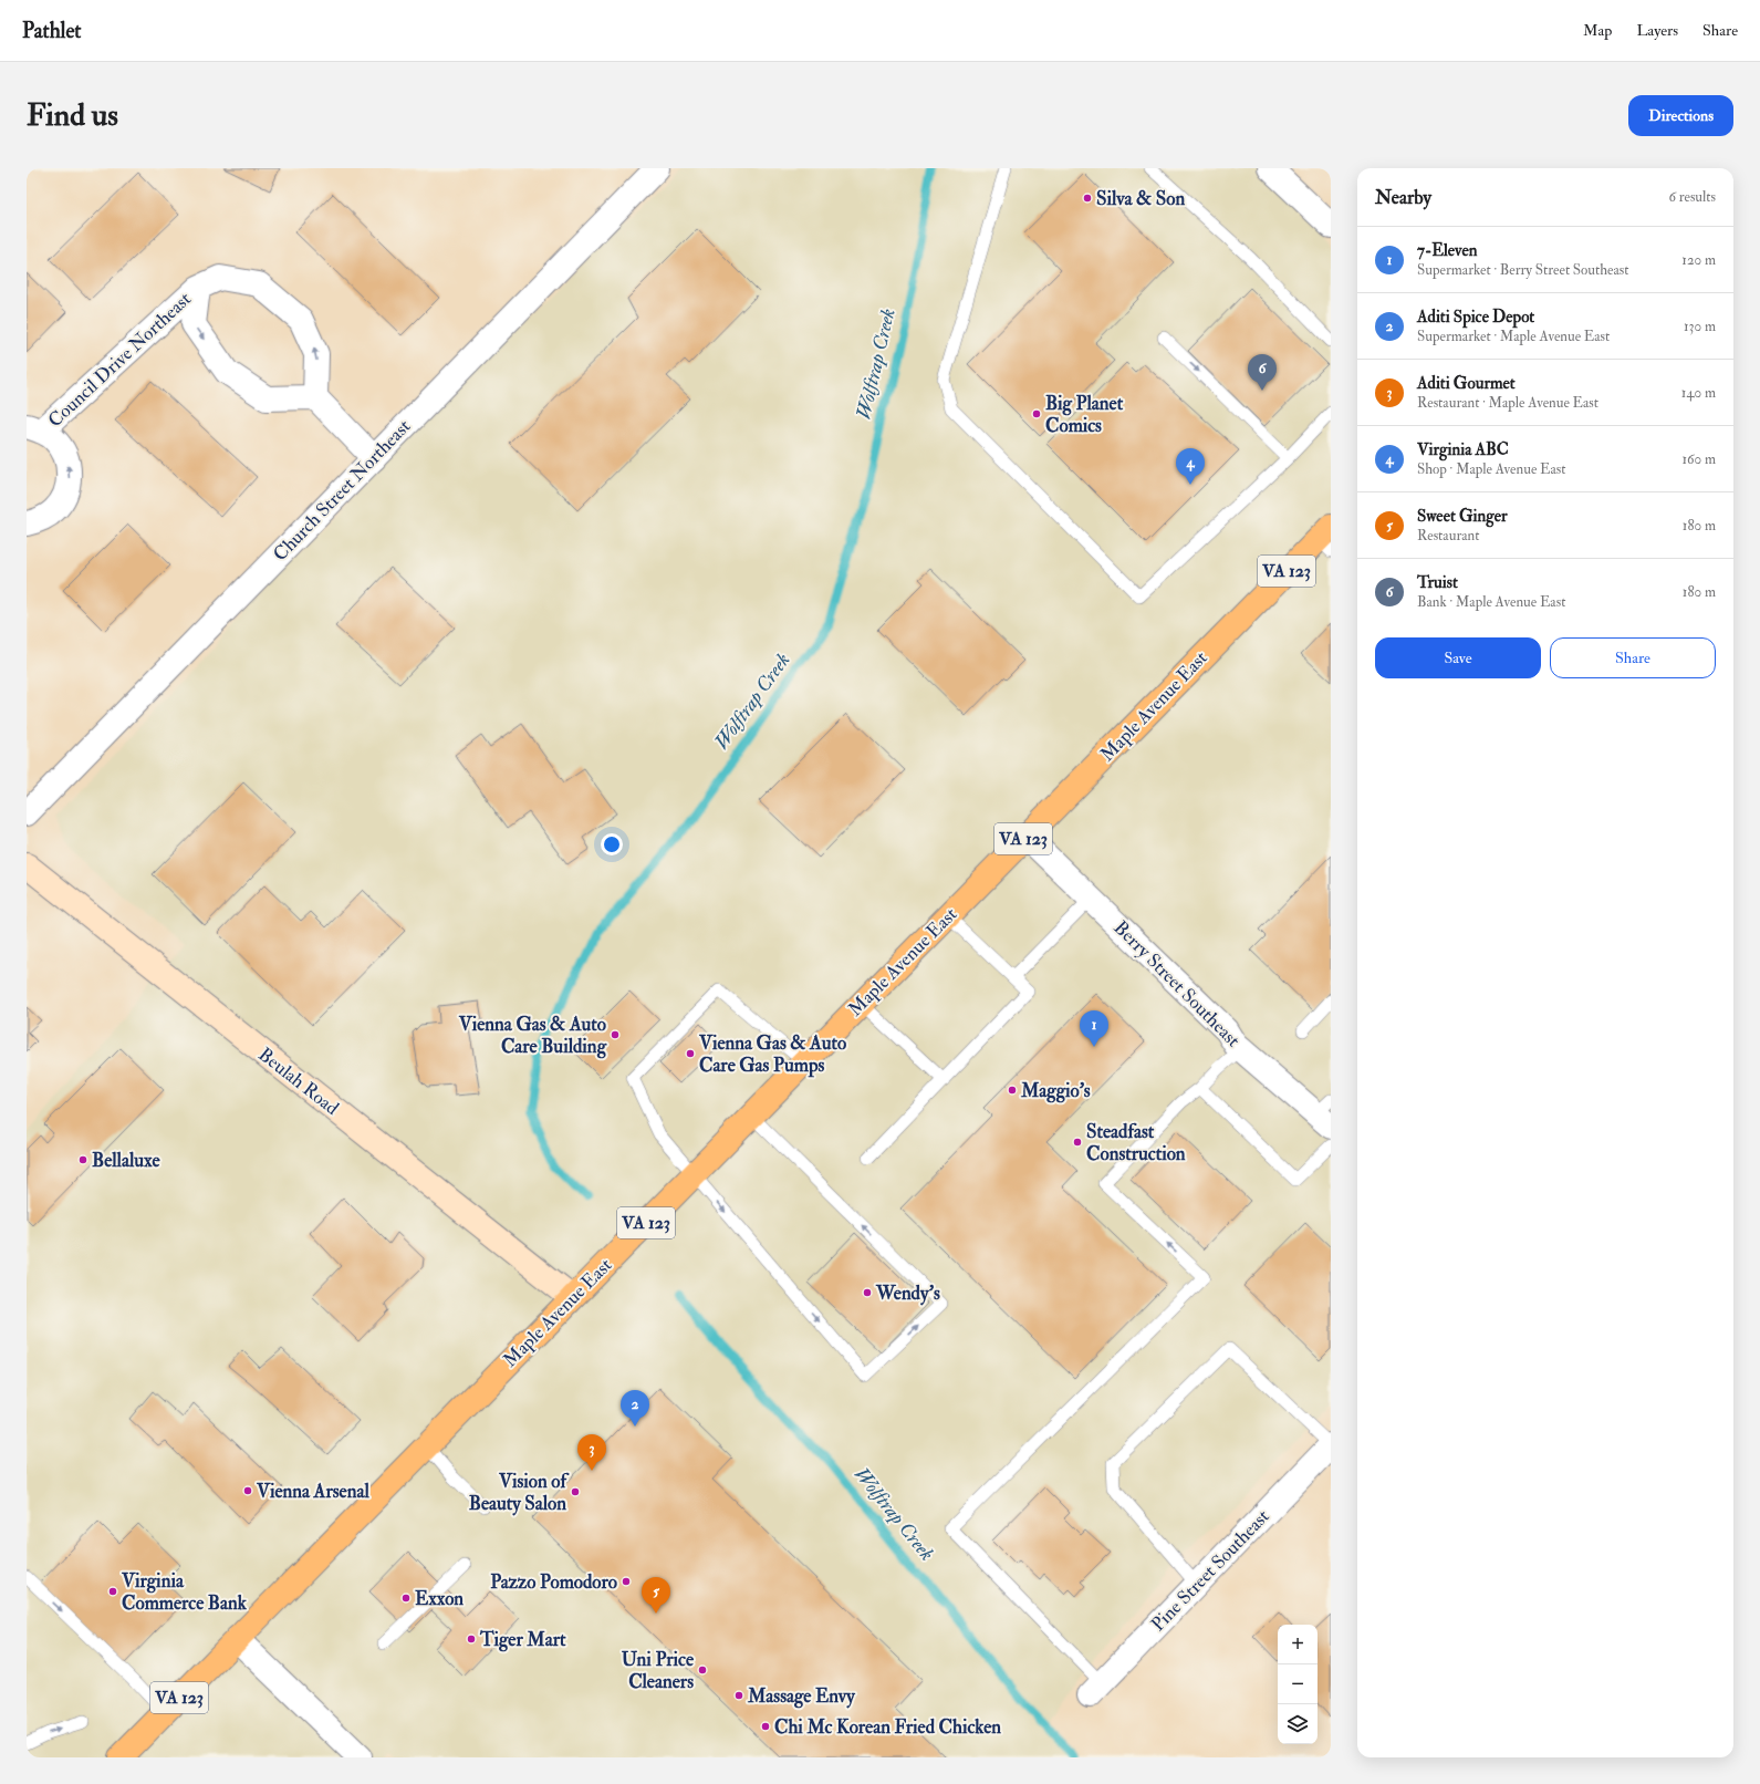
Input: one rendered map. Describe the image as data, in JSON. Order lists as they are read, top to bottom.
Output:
{
  "streets": {
    "main road": ["VA 123", "Maple Avenue East", "Beulah Road"],
    "street": [
      "Council Drive Northeast",
      "Church Street Northeast",
      "Berry Street Southeast",
      "Pine Street Southeast"
    ]
  },
  "crossings": [
    ["Maple Avenue East", "Berry Street Southeast"],
    ["Maple Avenue East", "Beulah Road"]
  ],
  "water": ["Wolftrap Creek"],
  "places": [
    "Silva & Son",
    "Big Planet Comics",
    "Vienna Gas & Auto Care Building",
    "Vienna Gas & Auto Care Gas Pumps",
    "Maggio's",
    "Steadfast Construction",
    "Bellaluxe",
    "Wendy's",
    "Vienna Arsenal",
    "Vision of Beauty Salon",
    "Pazzo Pomodoro",
    "Virginia Commerce Bank",
    "Exxon",
    "Tiger Mart",
    "Uni Price Cleaners",
    "Massage Envy",
    "Chi Mc Korean Fried Chicken"
  ],
  "page": {
    "header": "Pathlet",
    "nav": ["Map", "Layers", "Share"],
    "buttons": [
      "Directions",
      ["Save", "Share"]
    ],
    "title": "Find us",
    "heading": ["Nearby", "6 results"],
    "list": [
      {
        "mark": "1",
        "name": "7-Eleven",
        "note": "Supermarket · Berry Street Southeast",
        "value": "120 m"
      },
      {
        "mark": "2",
        "name": "Aditi Spice Depot",
        "note": "Supermarket · Maple Avenue East",
        "value": "130 m"
      },
      {
        "mark": "3",
        "name": "Aditi Gourmet",
        "note": "Restaurant · Maple Avenue East",
        "value": "140 m"
      },
      {
        "mark": "4",
        "name": "Virginia ABC",
        "note": "Shop · Maple Avenue East",
        "value": "160 m"
      },
      {
        "mark": "5",
        "name": "Sweet Ginger",
        "note": "Restaurant",
        "value": "180 m"
      },
      {
        "mark": "6",
        "name": "Truist",
        "note": "Bank · Maple Avenue East",
        "value": "180 m"
      }
    ],
    "pins": [
      "6",
      "4",
      "1",
      "2",
      "3",
      "5"
    ],
    "map_buttons": ["+", "−"]
  }
}
